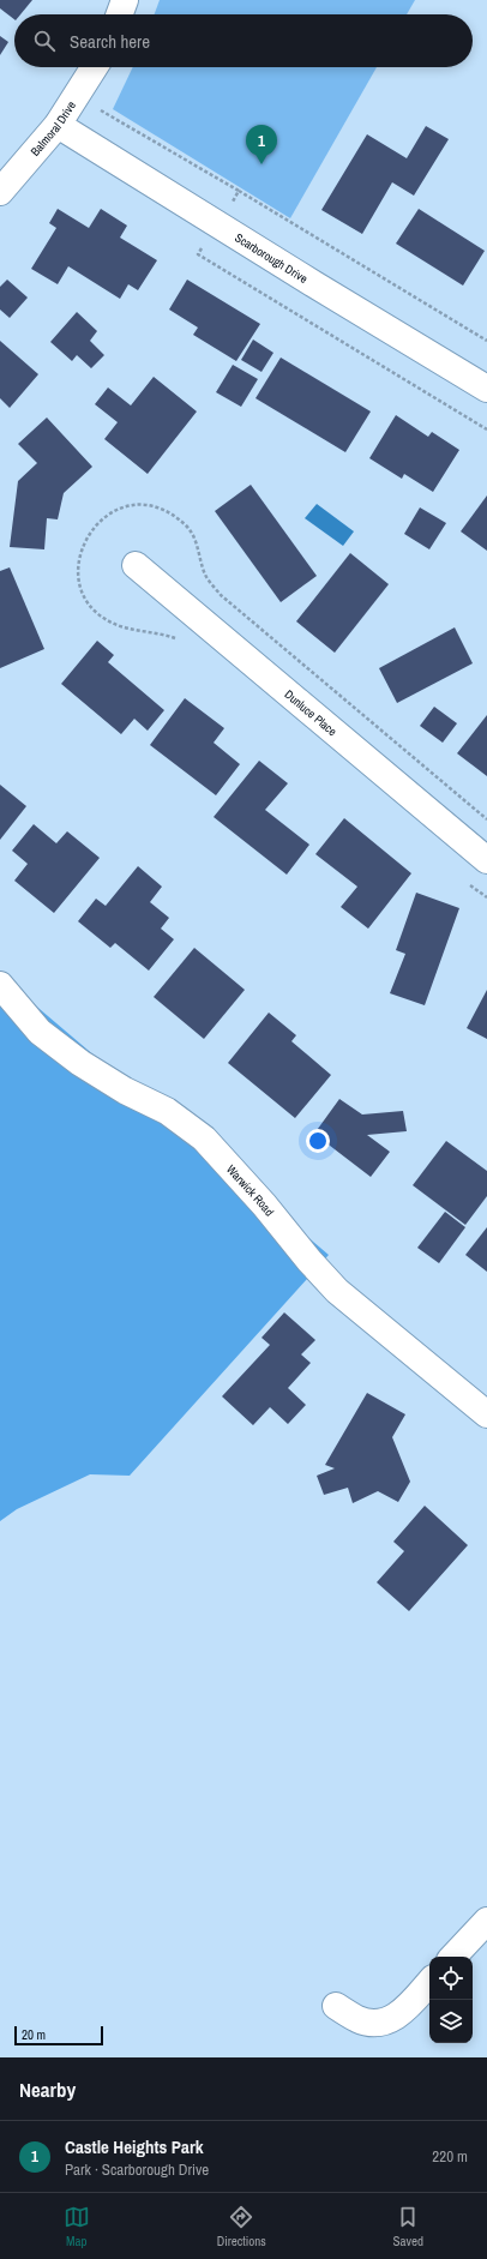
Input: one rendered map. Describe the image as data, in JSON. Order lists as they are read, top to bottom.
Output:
{
  "streets": {
    "street": [
      "Balmoral Drive",
      "Scarborough Drive",
      "Dunluce Place",
      "Warwick Road"
    ]
  },
  "crossings": [
    ["Balmoral Drive", "Scarborough Drive"]
  ],
  "scale_bar": "20 m",
  "page": {
    "search": "Search here",
    "pins": "1",
    "scale": "20 m",
    "heading": "Nearby",
    "list": [
      {
        "mark": "1",
        "name": "Castle Heights Park",
        "note": "Park · Scarborough Drive",
        "value": "220 m"
      }
    ],
    "nav": ["Map", "Directions", "Saved"]
  }
}
